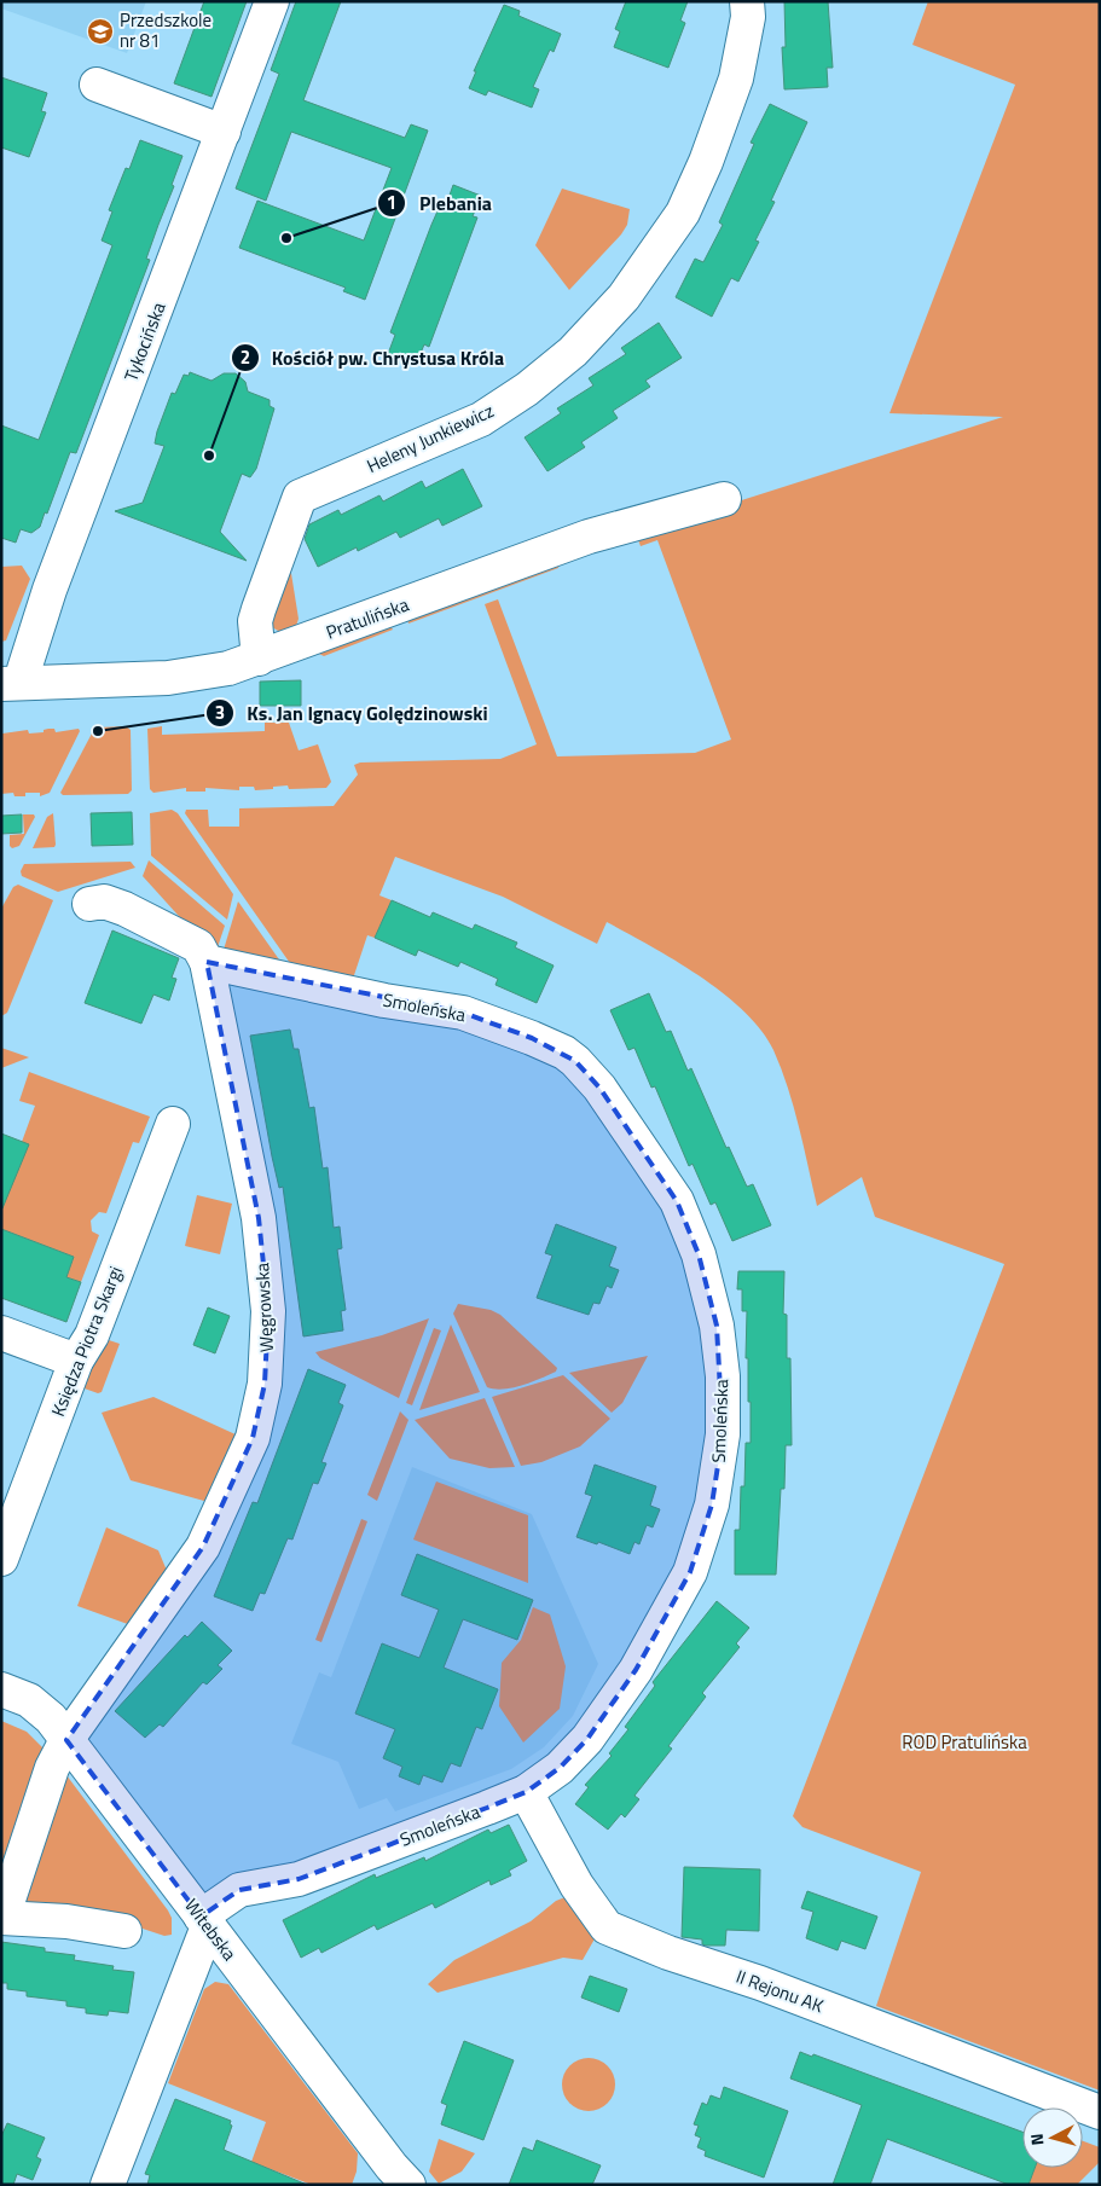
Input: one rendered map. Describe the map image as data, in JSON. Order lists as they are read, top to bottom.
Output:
{
  "streets": {
    "street": [
      "Tykocińska",
      "Heleny Junkiewicz",
      "Pratulińska",
      "Smoleńska",
      "Węgrowska",
      "Księdza Piotra Skargi",
      "Witebska",
      "II Rejonu AK"
    ]
  },
  "crossings": [
    ["Tykocińska", "Pratulińska"],
    ["Heleny Junkiewicz", "Pratulińska"],
    ["Smoleńska", "Węgrowska"],
    ["Smoleńska", "Witebska"],
    ["Smoleńska", "II Rejonu AK"],
    ["Węgrowska", "Witebska"]
  ],
  "parks": ["ROD Pratulińska"],
  "places": {
    "school or university": ["Przedszkole nr 81"],
    "other": ["Plebania", "Kościół pw. Chrystusa Króla", "Ks. Jan Ignacy Golędzinowski"]
  },
  "north": "left"
}
